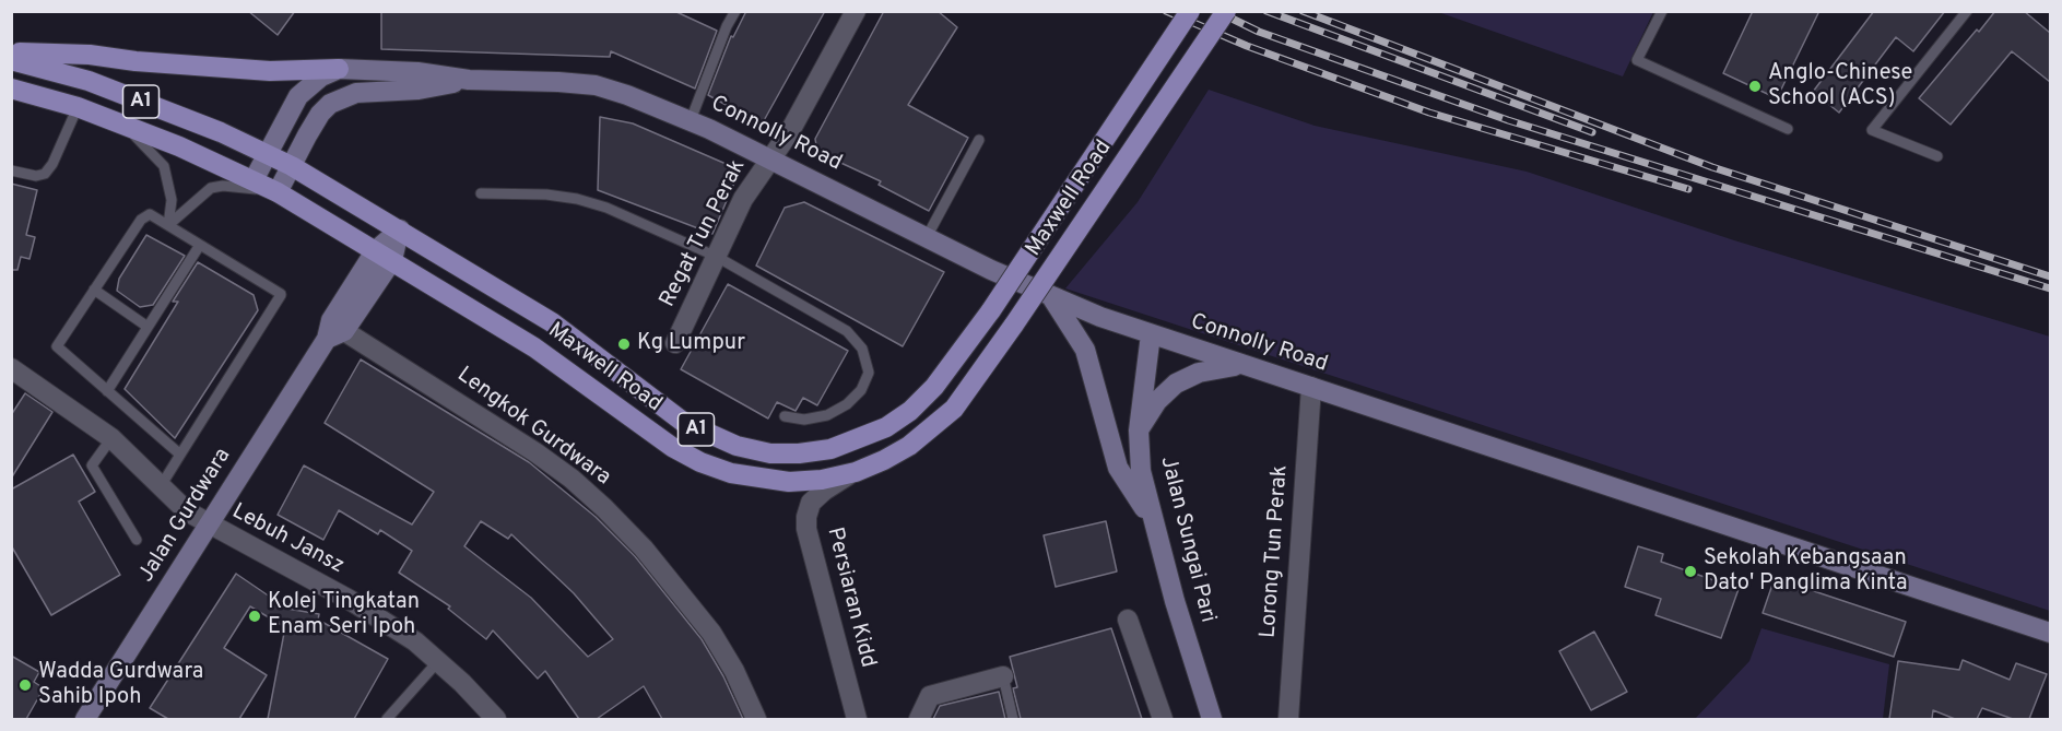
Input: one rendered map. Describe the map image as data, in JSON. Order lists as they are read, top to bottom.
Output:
{
  "streets": {
    "main road": [
      "A1",
      "Connolly Road",
      "Maxwell Road",
      "Jalan Gurdwara",
      "Jalan Sungai Pari"
    ],
    "street": [
      "Regat Tun Perak",
      "Lengkok Gurdwara",
      "Lebuh Jansz",
      "Lorong Tun Perak",
      "Persiaran Kidd"
    ]
  },
  "crossings": [
    ["Connolly Road", "Maxwell Road"],
    ["Connolly Road", "Regat Tun Perak"],
    ["Connolly Road", "Jalan Sungai Pari"],
    ["Connolly Road", "Lorong Tun Perak"],
    ["Maxwell Road", "Jalan Gurdwara"],
    ["Maxwell Road", "Persiaran Kidd"],
    ["Lengkok Gurdwara", "Jalan Gurdwara"],
    ["Jalan Gurdwara", "Lebuh Jansz"]
  ],
  "places": [
    "Anglo-Chinese School (ACS)",
    "Kg Lumpur",
    "Sekolah Kebangsaan Dato' Panglima Kinta",
    "Kolej Tingkatan Enam Seri Ipoh",
    "Wadda Gurdwara Sahib Ipoh"
  ]
}
